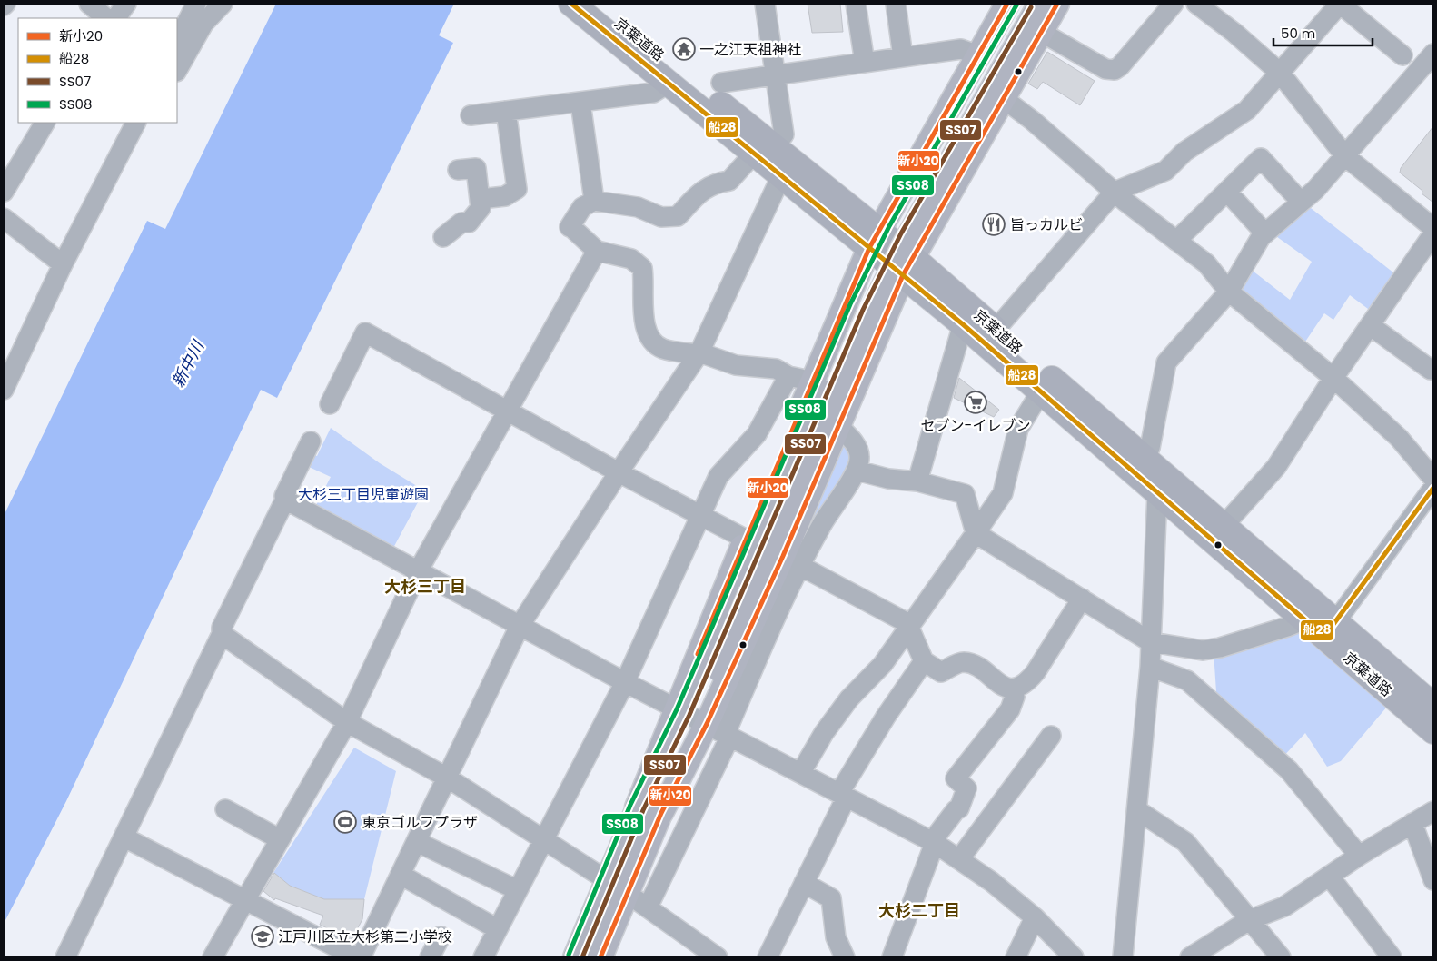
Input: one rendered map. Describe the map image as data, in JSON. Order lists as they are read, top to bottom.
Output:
{
  "streets": {
    "highway": ["京葉道路"]
  },
  "districts": ["大杉三丁目", "大杉二丁目"],
  "water": ["新中川"],
  "parks": ["大杉三丁目児童遊園"],
  "places": {
    "temple": ["一之江天祖神社"],
    "restaurant": ["旨っカルビ"],
    "supermarket": ["セブン-イレブン"],
    "sports": ["東京ゴルフプラザ"],
    "school or university": ["江戸川区立大杉第二小学校"]
  },
  "lines": [
    "transit line 新小20",
    "transit line 船28",
    "transit line SS08",
    "transit line SS07"
  ],
  "legend": [
    "新小20",
    "船28",
    "SS07",
    "SS08"
  ],
  "scale_bar": "50 m"
}
